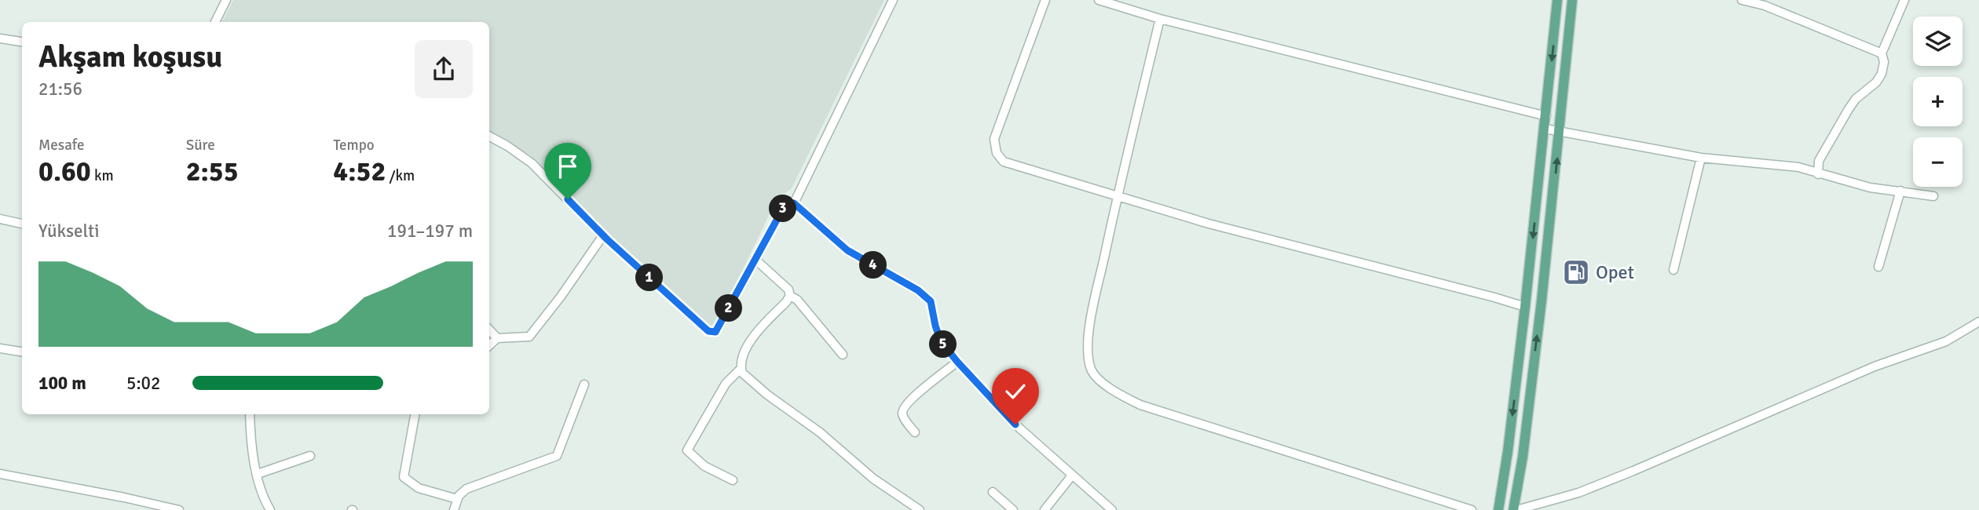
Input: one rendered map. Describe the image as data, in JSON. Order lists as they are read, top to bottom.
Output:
{
  "places": {
    "fuel station": ["Opet"]
  },
  "page": {
    "map_buttons": ["+", "−"],
    "heading": ["Akşam koşusu", "21:56"],
    "stats": [
      ["Mesafe", "0.60 km"],
      ["Süre", "2:55"],
      ["Tempo", "4:52 /km"]
    ],
    "pins": [
      "3",
      "4",
      "1",
      "2",
      "5"
    ],
    "chart": ["Yükselti", "191–197 m"],
    "list": [
      {
        "name": "100 m",
        "note": "5:02"
      }
    ]
  }
}
